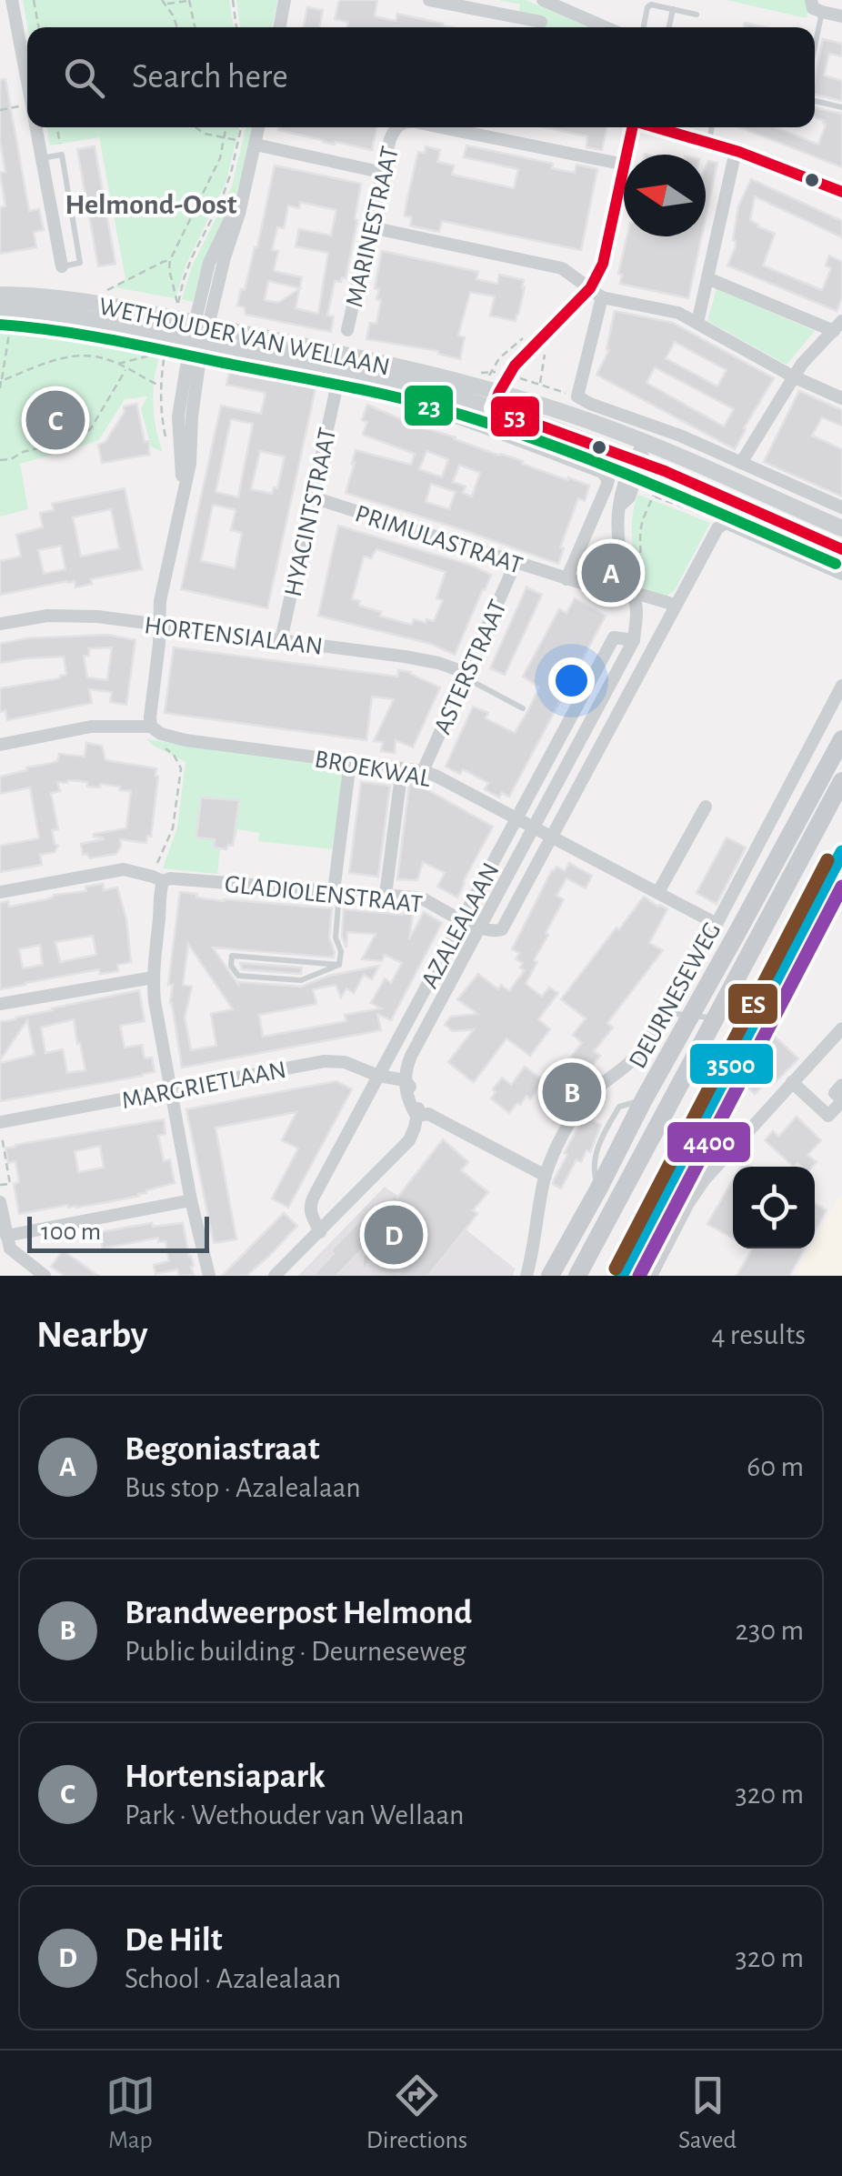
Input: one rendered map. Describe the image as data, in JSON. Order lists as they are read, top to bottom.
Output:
{
  "streets": {
    "main road": ["WETHOUDER VAN WELLAAN", "DEURNESEWEG"],
    "street": [
      "MARINESTRAAT",
      "HYACINTSTRAAT",
      "PRIMULASTRAAT",
      "HORTENSIALAAN",
      "ASTERSTRAAT",
      "BROEKWAL",
      "GLADIOLENSTRAAT",
      "AZALEALAAN",
      "MARGRIETLAAN"
    ]
  },
  "crossings": [
    ["WETHOUDER VAN WELLAAN", "HYACINTSTRAAT"],
    ["WETHOUDER VAN WELLAAN", "PRIMULASTRAAT"],
    ["WETHOUDER VAN WELLAAN", "AZALEALAAN"],
    ["HYACINTSTRAAT", "PRIMULASTRAAT"],
    ["HYACINTSTRAAT", "HORTENSIALAAN"],
    ["PRIMULASTRAAT", "ASTERSTRAAT"],
    ["PRIMULASTRAAT", "AZALEALAAN"],
    ["HORTENSIALAAN", "ASTERSTRAAT"],
    ["ASTERSTRAAT", "BROEKWAL"],
    ["BROEKWAL", "AZALEALAAN"],
    ["BROEKWAL", "DEURNESEWEG"],
    ["GLADIOLENSTRAAT", "AZALEALAAN"],
    ["AZALEALAAN", "MARGRIETLAAN"]
  ],
  "districts": ["Helmond-Oost"],
  "lines": [
    "transit line 53",
    "transit line 23",
    "transit line 3500",
    "transit line ES",
    "transit line 4400"
  ],
  "scale_bar": "100 m",
  "north": "left",
  "page": {
    "search": "Search here",
    "pins": [
      "C",
      "A",
      "B",
      "D"
    ],
    "scale": "100 m",
    "heading": ["Nearby", "4 results"],
    "list": [
      {
        "mark": "A",
        "name": "Begoniastraat",
        "note": "Bus stop · Azalealaan",
        "value": "60 m"
      },
      {
        "mark": "B",
        "name": "Brandweerpost Helmond",
        "note": "Public building · Deurneseweg",
        "value": "230 m"
      },
      {
        "mark": "C",
        "name": "Hortensiapark",
        "note": "Park · Wethouder van Wellaan",
        "value": "320 m"
      },
      {
        "mark": "D",
        "name": "De Hilt",
        "note": "School · Azalealaan",
        "value": "320 m"
      }
    ],
    "nav": ["Map", "Directions", "Saved"]
  }
}
